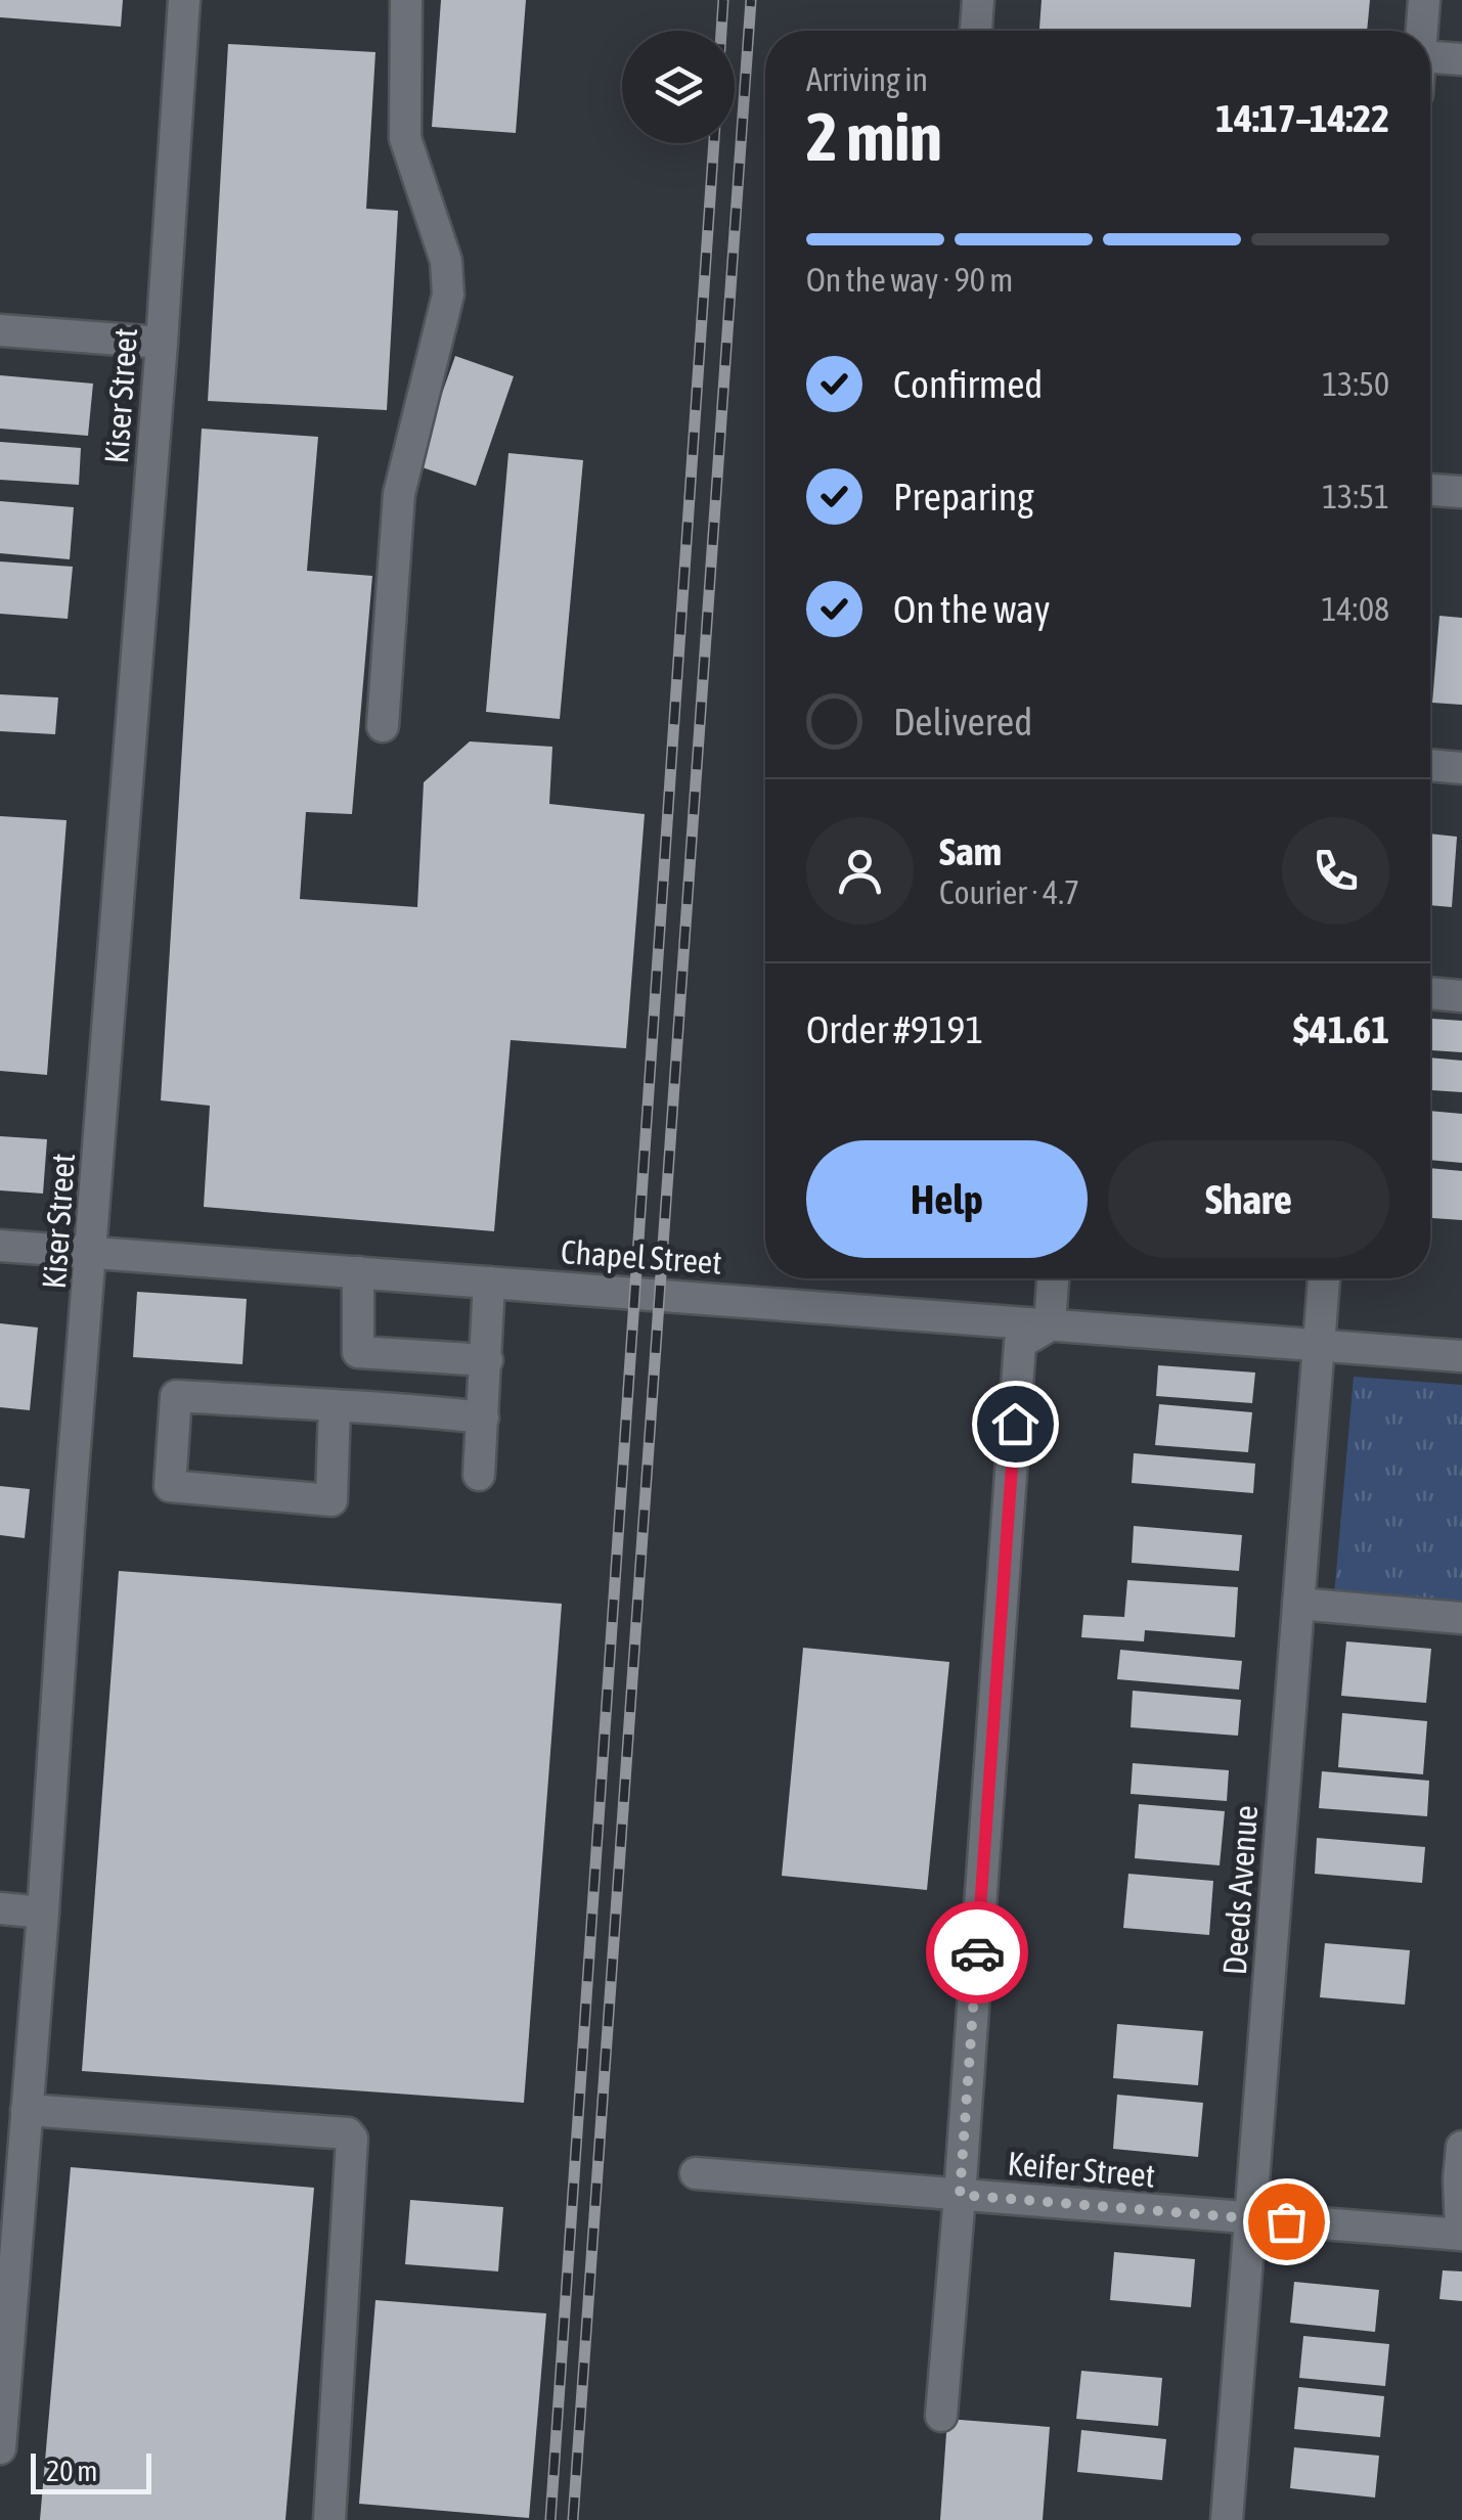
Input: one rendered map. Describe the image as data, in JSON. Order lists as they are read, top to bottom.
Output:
{
  "streets": {
    "street": [
      "Kiser Street",
      "Chapel Street",
      "Deeds Avenue",
      "Keifer Street"
    ]
  },
  "crossings": [
    ["Kiser Street", "Chapel Street"],
    ["Chapel Street", "Deeds Avenue"],
    ["Deeds Avenue", "Keifer Street"]
  ],
  "scale_bar": "20 m",
  "page": {
    "heading": ["2 min", "Arriving in", "14:17–14:22"],
    "panel": [
      "Sam",
      "Courier · 4.7",
      "Order #9191",
      "$41.61"
    ],
    "bar": "On the way · 90 m",
    "list": [
      ["Confirmed", "13:50"],
      ["Preparing", "13:51"],
      ["On the way", "14:08"],
      "Delivered"
    ],
    "buttons": ["Help", "Share"],
    "scale": "20 m"
  }
}
